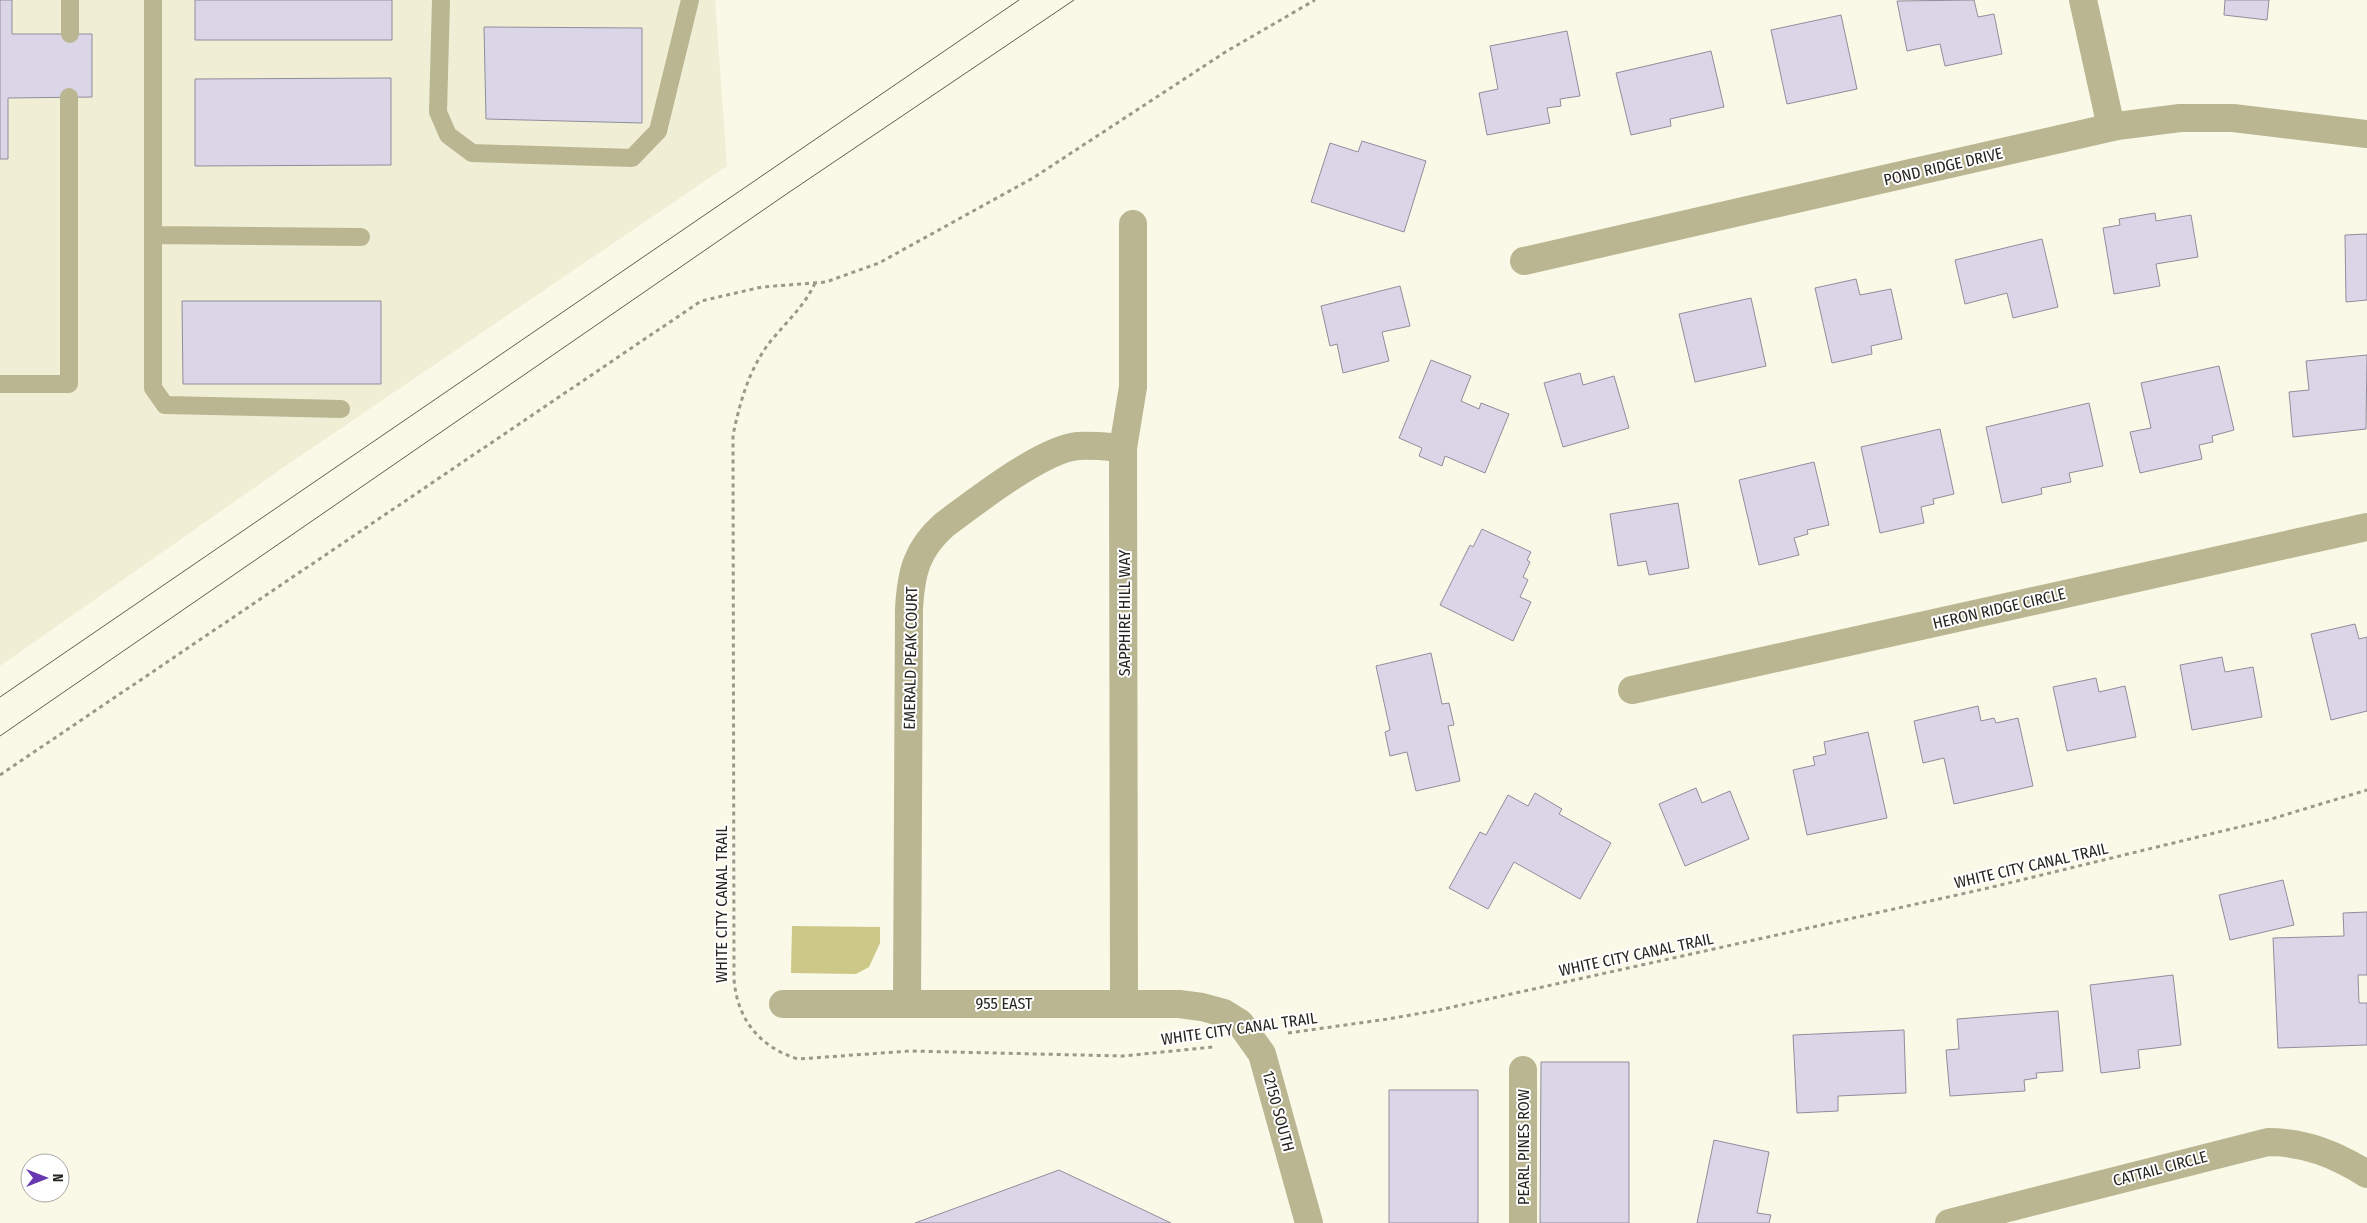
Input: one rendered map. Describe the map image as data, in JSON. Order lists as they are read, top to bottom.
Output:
{
  "streets": {
    "street": [
      "POND RIDGE DRIVE",
      "HERON RIDGE CIRCLE",
      "SAPPHIRE HILL WAY",
      "EMERALD PEAK COURT",
      "955 EAST",
      "12150 SOUTH",
      "PEARL PINES ROW",
      "CATTAIL CIRCLE"
    ],
    "path": ["WHITE CITY CANAL TRAIL"]
  },
  "crossings": [
    ["SAPPHIRE HILL WAY", "EMERALD PEAK COURT"],
    ["SAPPHIRE HILL WAY", "955 EAST"],
    ["EMERALD PEAK COURT", "955 EAST"],
    ["WHITE CITY CANAL TRAIL", "12150 SOUTH"],
    ["955 EAST", "12150 SOUTH"]
  ],
  "north": "right"
}
